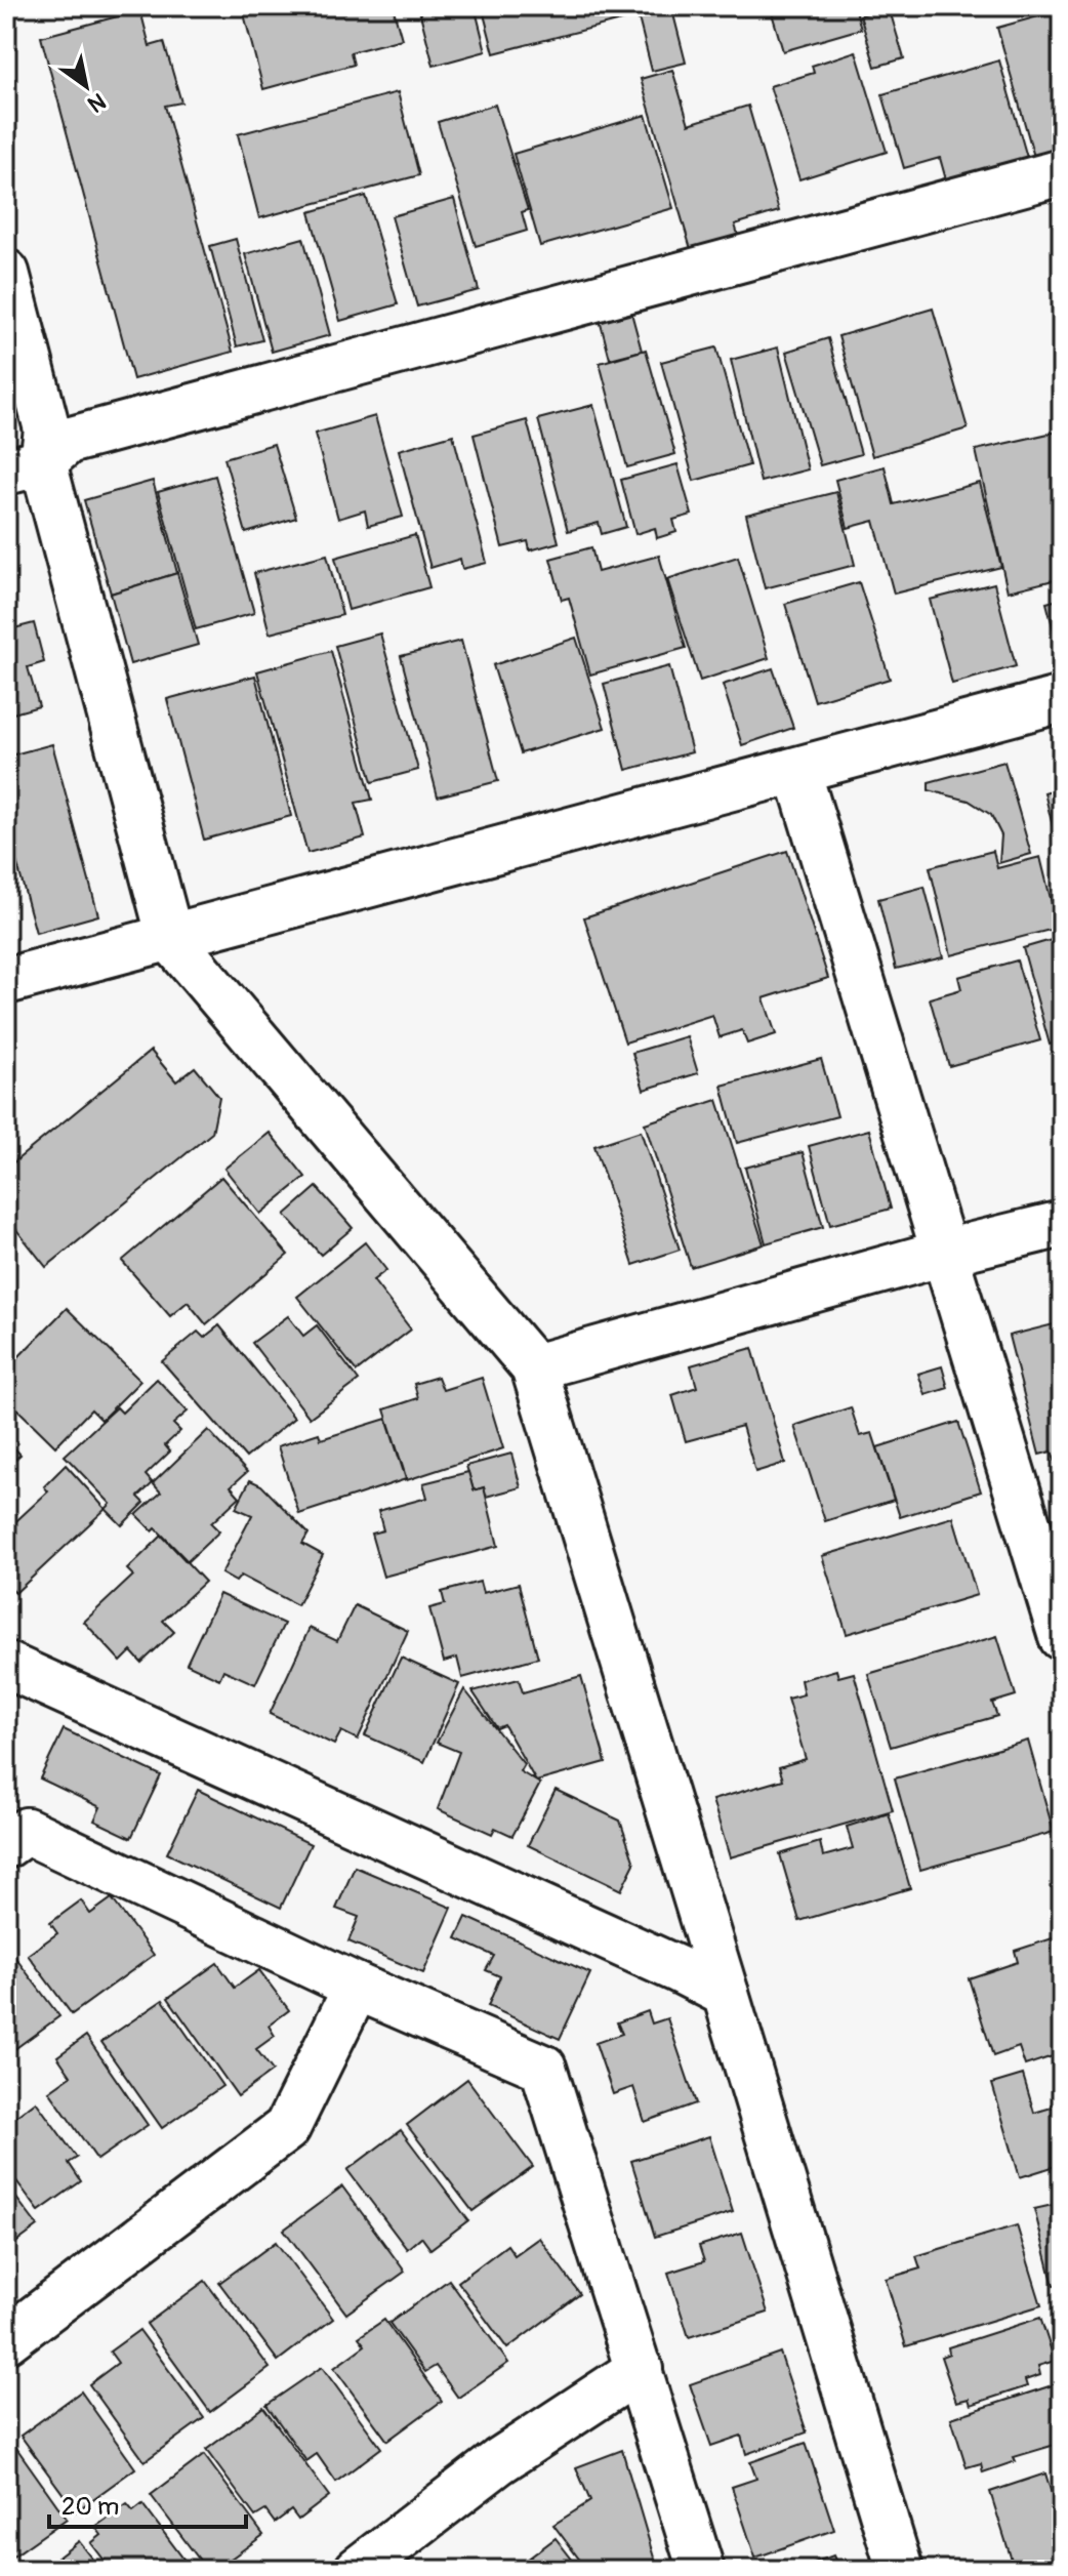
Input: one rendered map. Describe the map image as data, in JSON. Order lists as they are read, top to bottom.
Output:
{
  "scale_bar": "20 m",
  "north": "bottom right"
}
